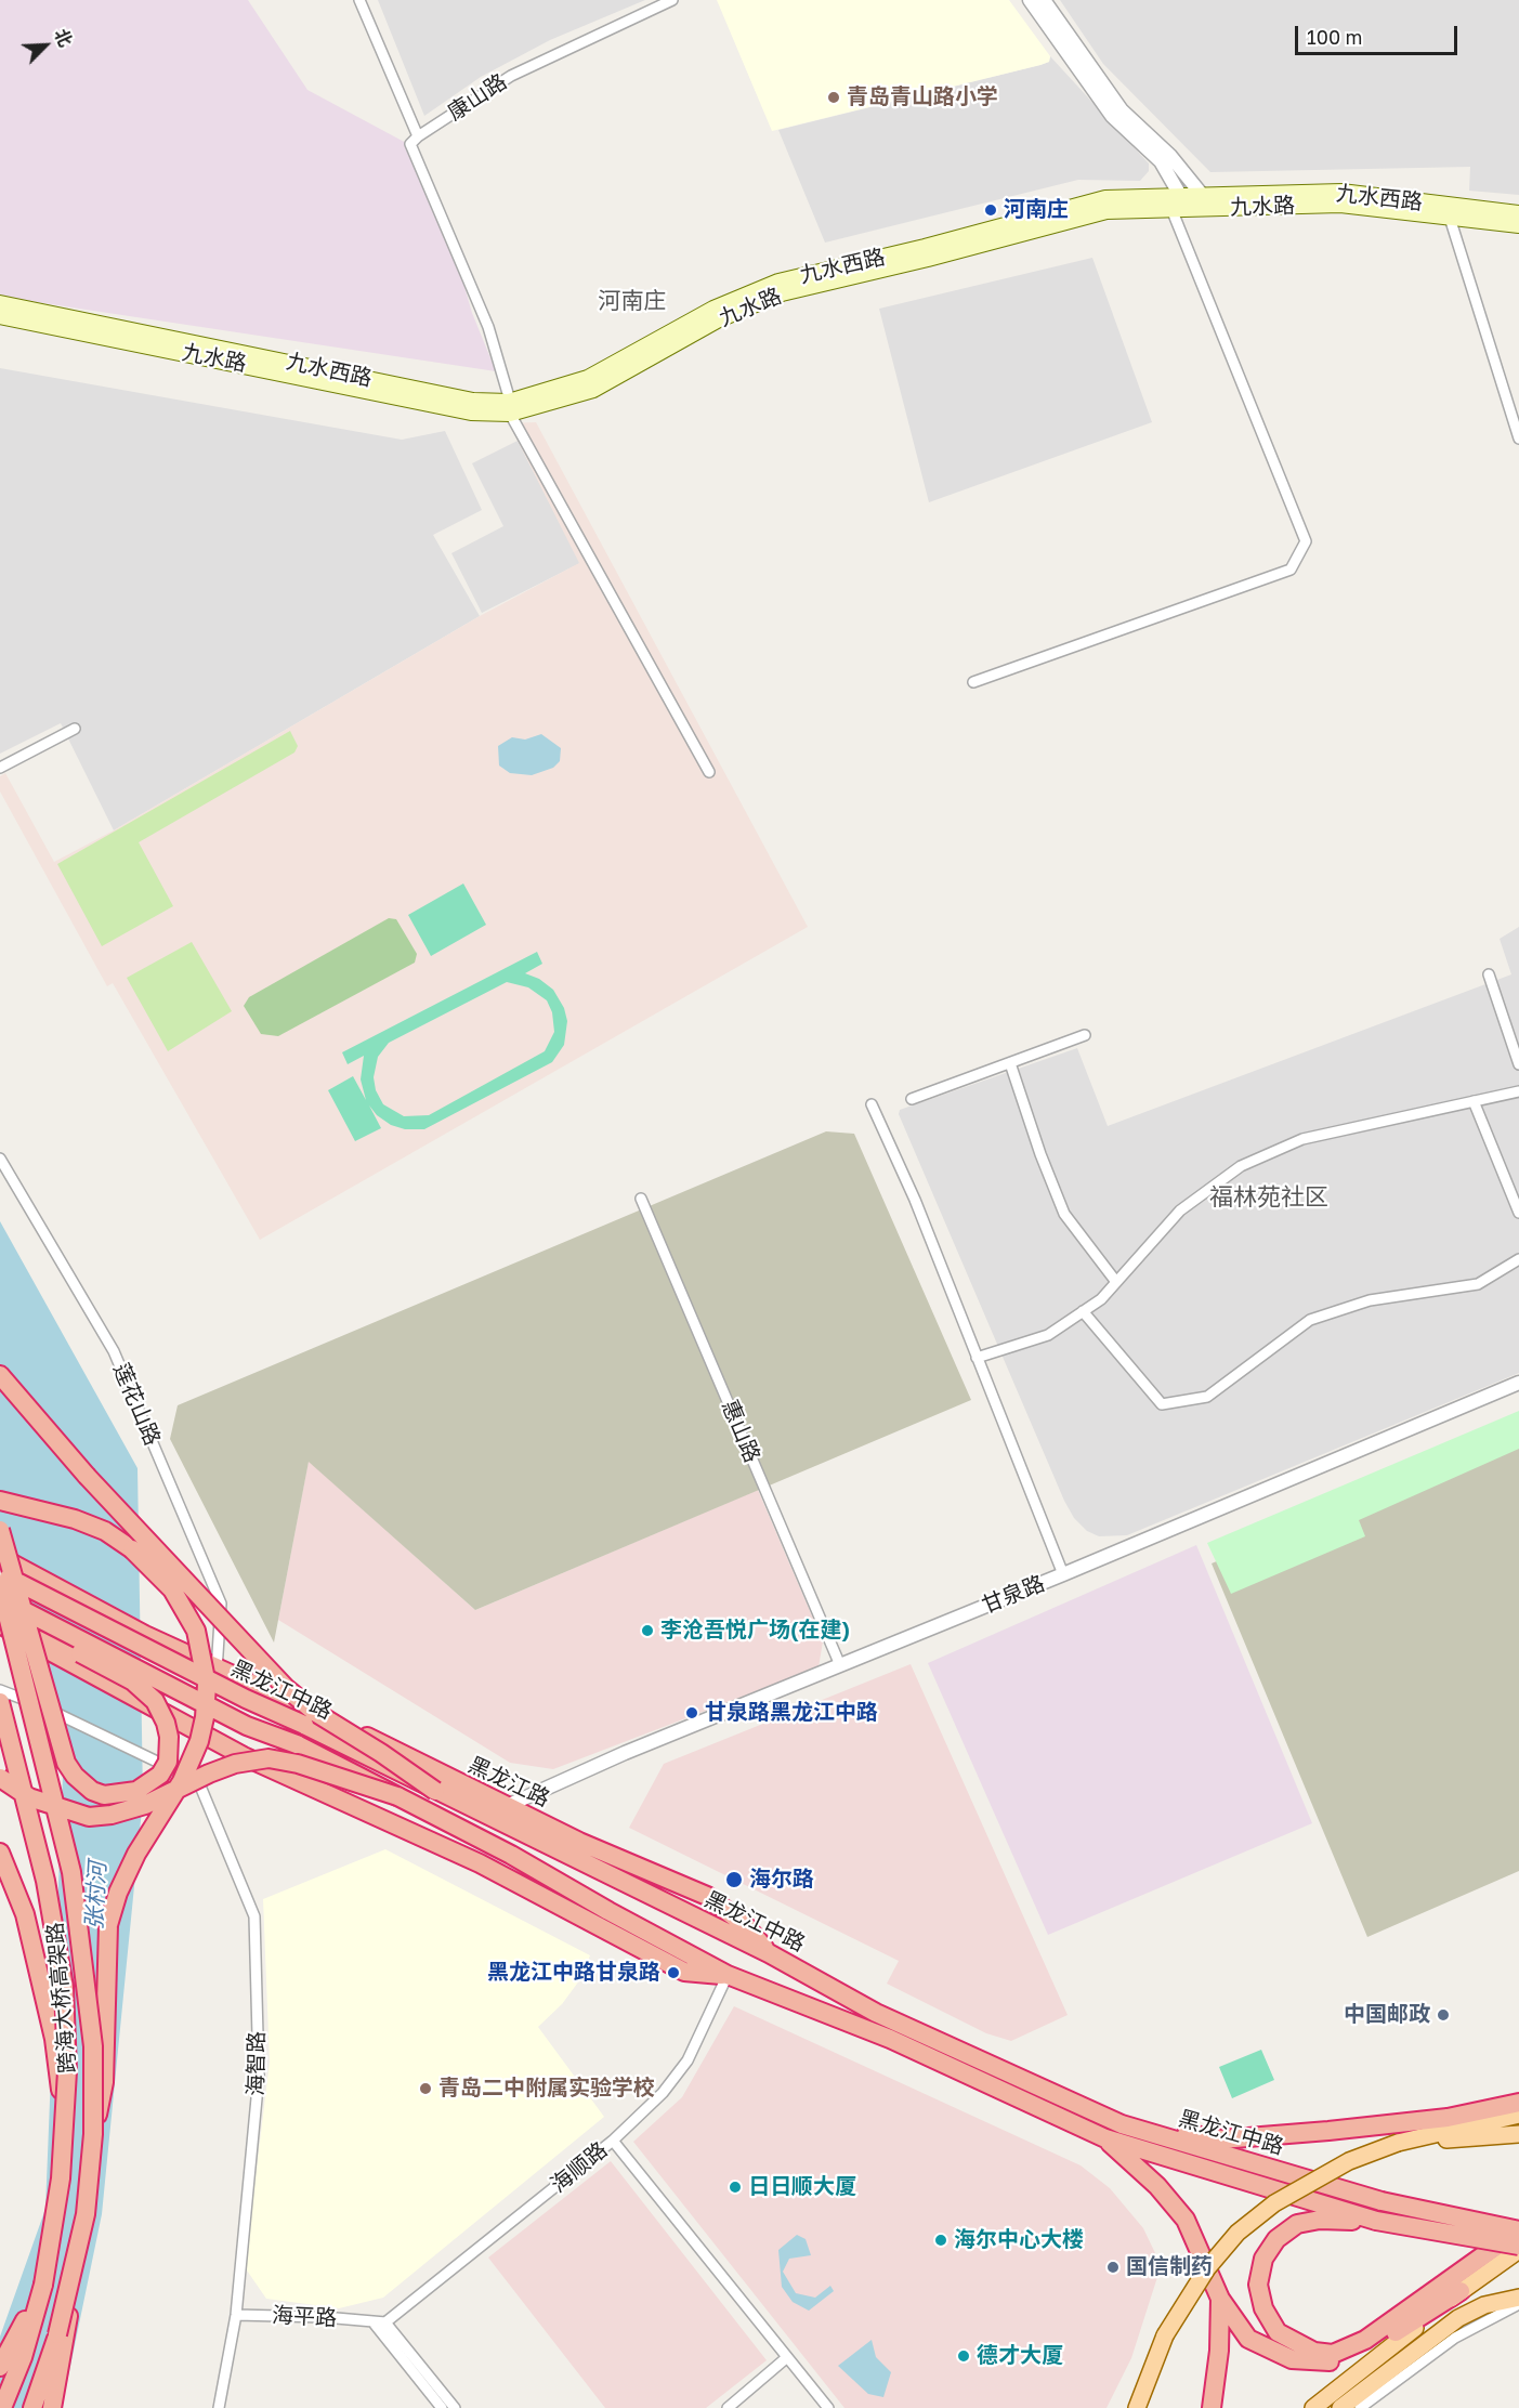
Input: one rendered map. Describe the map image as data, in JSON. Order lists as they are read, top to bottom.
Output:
{
  "streets": {
    "highway": ["黑龙江中路", "黑龙江路", "跨海大桥高架路"],
    "main road": ["九水西路", "九水路"],
    "street": [
      "康山路",
      "莲花山路",
      "惠山路",
      "甘泉路",
      "海智路",
      "海顺路",
      "海平路"
    ]
  },
  "crossings": [
    ["九水西路", "九水路"],
    ["莲花山路", "黑龙江中路"],
    ["莲花山路", "黑龙江路"],
    ["莲花山路", "海智路"],
    ["惠山路", "甘泉路"],
    ["甘泉路", "黑龙江路"],
    ["黑龙江中路", "黑龙江路"],
    ["黑龙江中路", "海智路"],
    ["黑龙江中路", "海顺路"],
    ["海智路", "海平路"],
    ["海顺路", "海平路"]
  ],
  "districts": ["河南庄", "福林苑社区"],
  "water": ["张村河"],
  "places": [
    "青岛青山路小学",
    "河南庄",
    "李沧吾悦广场(在建)",
    "甘泉路黑龙江中路",
    "海尔路",
    "黑龙江中路甘泉路",
    "中国邮政",
    "青岛二中附属实验学校",
    "日日顺大厦",
    "海尔中心大楼",
    "国信制药",
    "德才大厦"
  ],
  "scale_bar": "100 m",
  "north": "top right"
}
